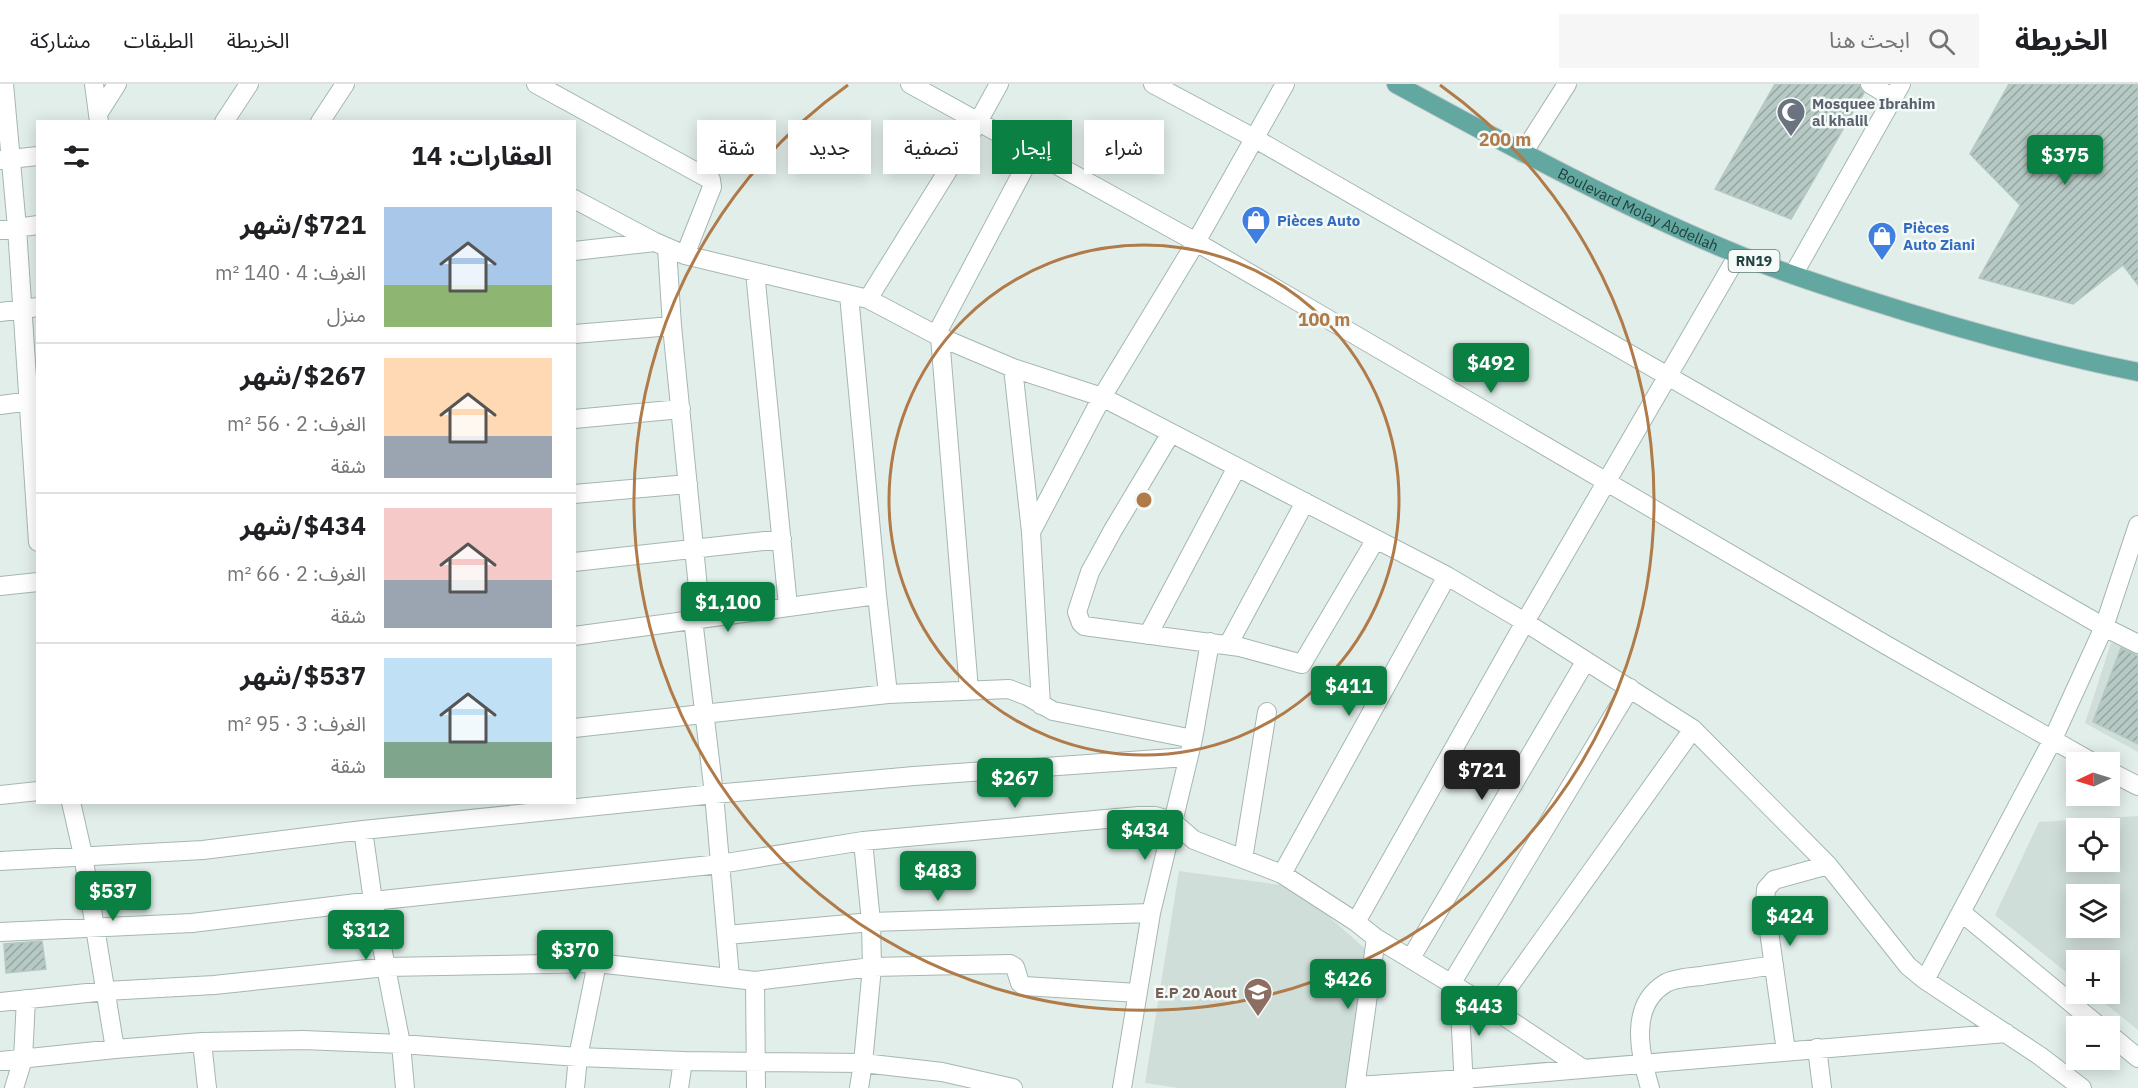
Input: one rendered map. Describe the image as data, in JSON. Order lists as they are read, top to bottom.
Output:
{
  "streets": {
    "main road": ["Boulevard Molay Abdellah", "RN19"]
  },
  "places": {
    "mosque": ["Mosquee Ibrahim al khalil"],
    "shop": ["Pièces Auto", "Pièces Auto Ziani"],
    "school or university": ["E.P 20 Aout"]
  },
  "north": "left",
  "page": {
    "header": "الخريطة",
    "search": "ابحث هنا",
    "nav": ["الخريطة", "الطبقات", "مشاركة"],
    "chip": [
      "شراء",
      "إيجار",
      "تصفية",
      "جديد",
      "شقة"
    ],
    "heading": "العقارات: 14",
    "price": [
      "$375",
      "$492",
      "$1,100",
      "$411",
      "$721",
      "$267",
      "$434",
      "$483",
      "$537",
      "$424",
      "$312",
      "$370",
      "$426",
      "$443"
    ],
    "list": [
      {
        "name": "$721/شهر",
        "note": "الغرف: 4 · 140 m² · منزل"
      },
      {
        "name": "$267/شهر",
        "note": "الغرف: 2 · 56 m² · شقة"
      },
      {
        "name": "$434/شهر",
        "note": "الغرف: 2 · 66 m² · شقة"
      },
      {
        "name": "$537/شهر",
        "note": "الغرف: 3 · 95 m² · شقة"
      }
    ],
    "map_buttons": ["+", "−"]
  },
  "rings": ["200 m", "100 m"]
}
